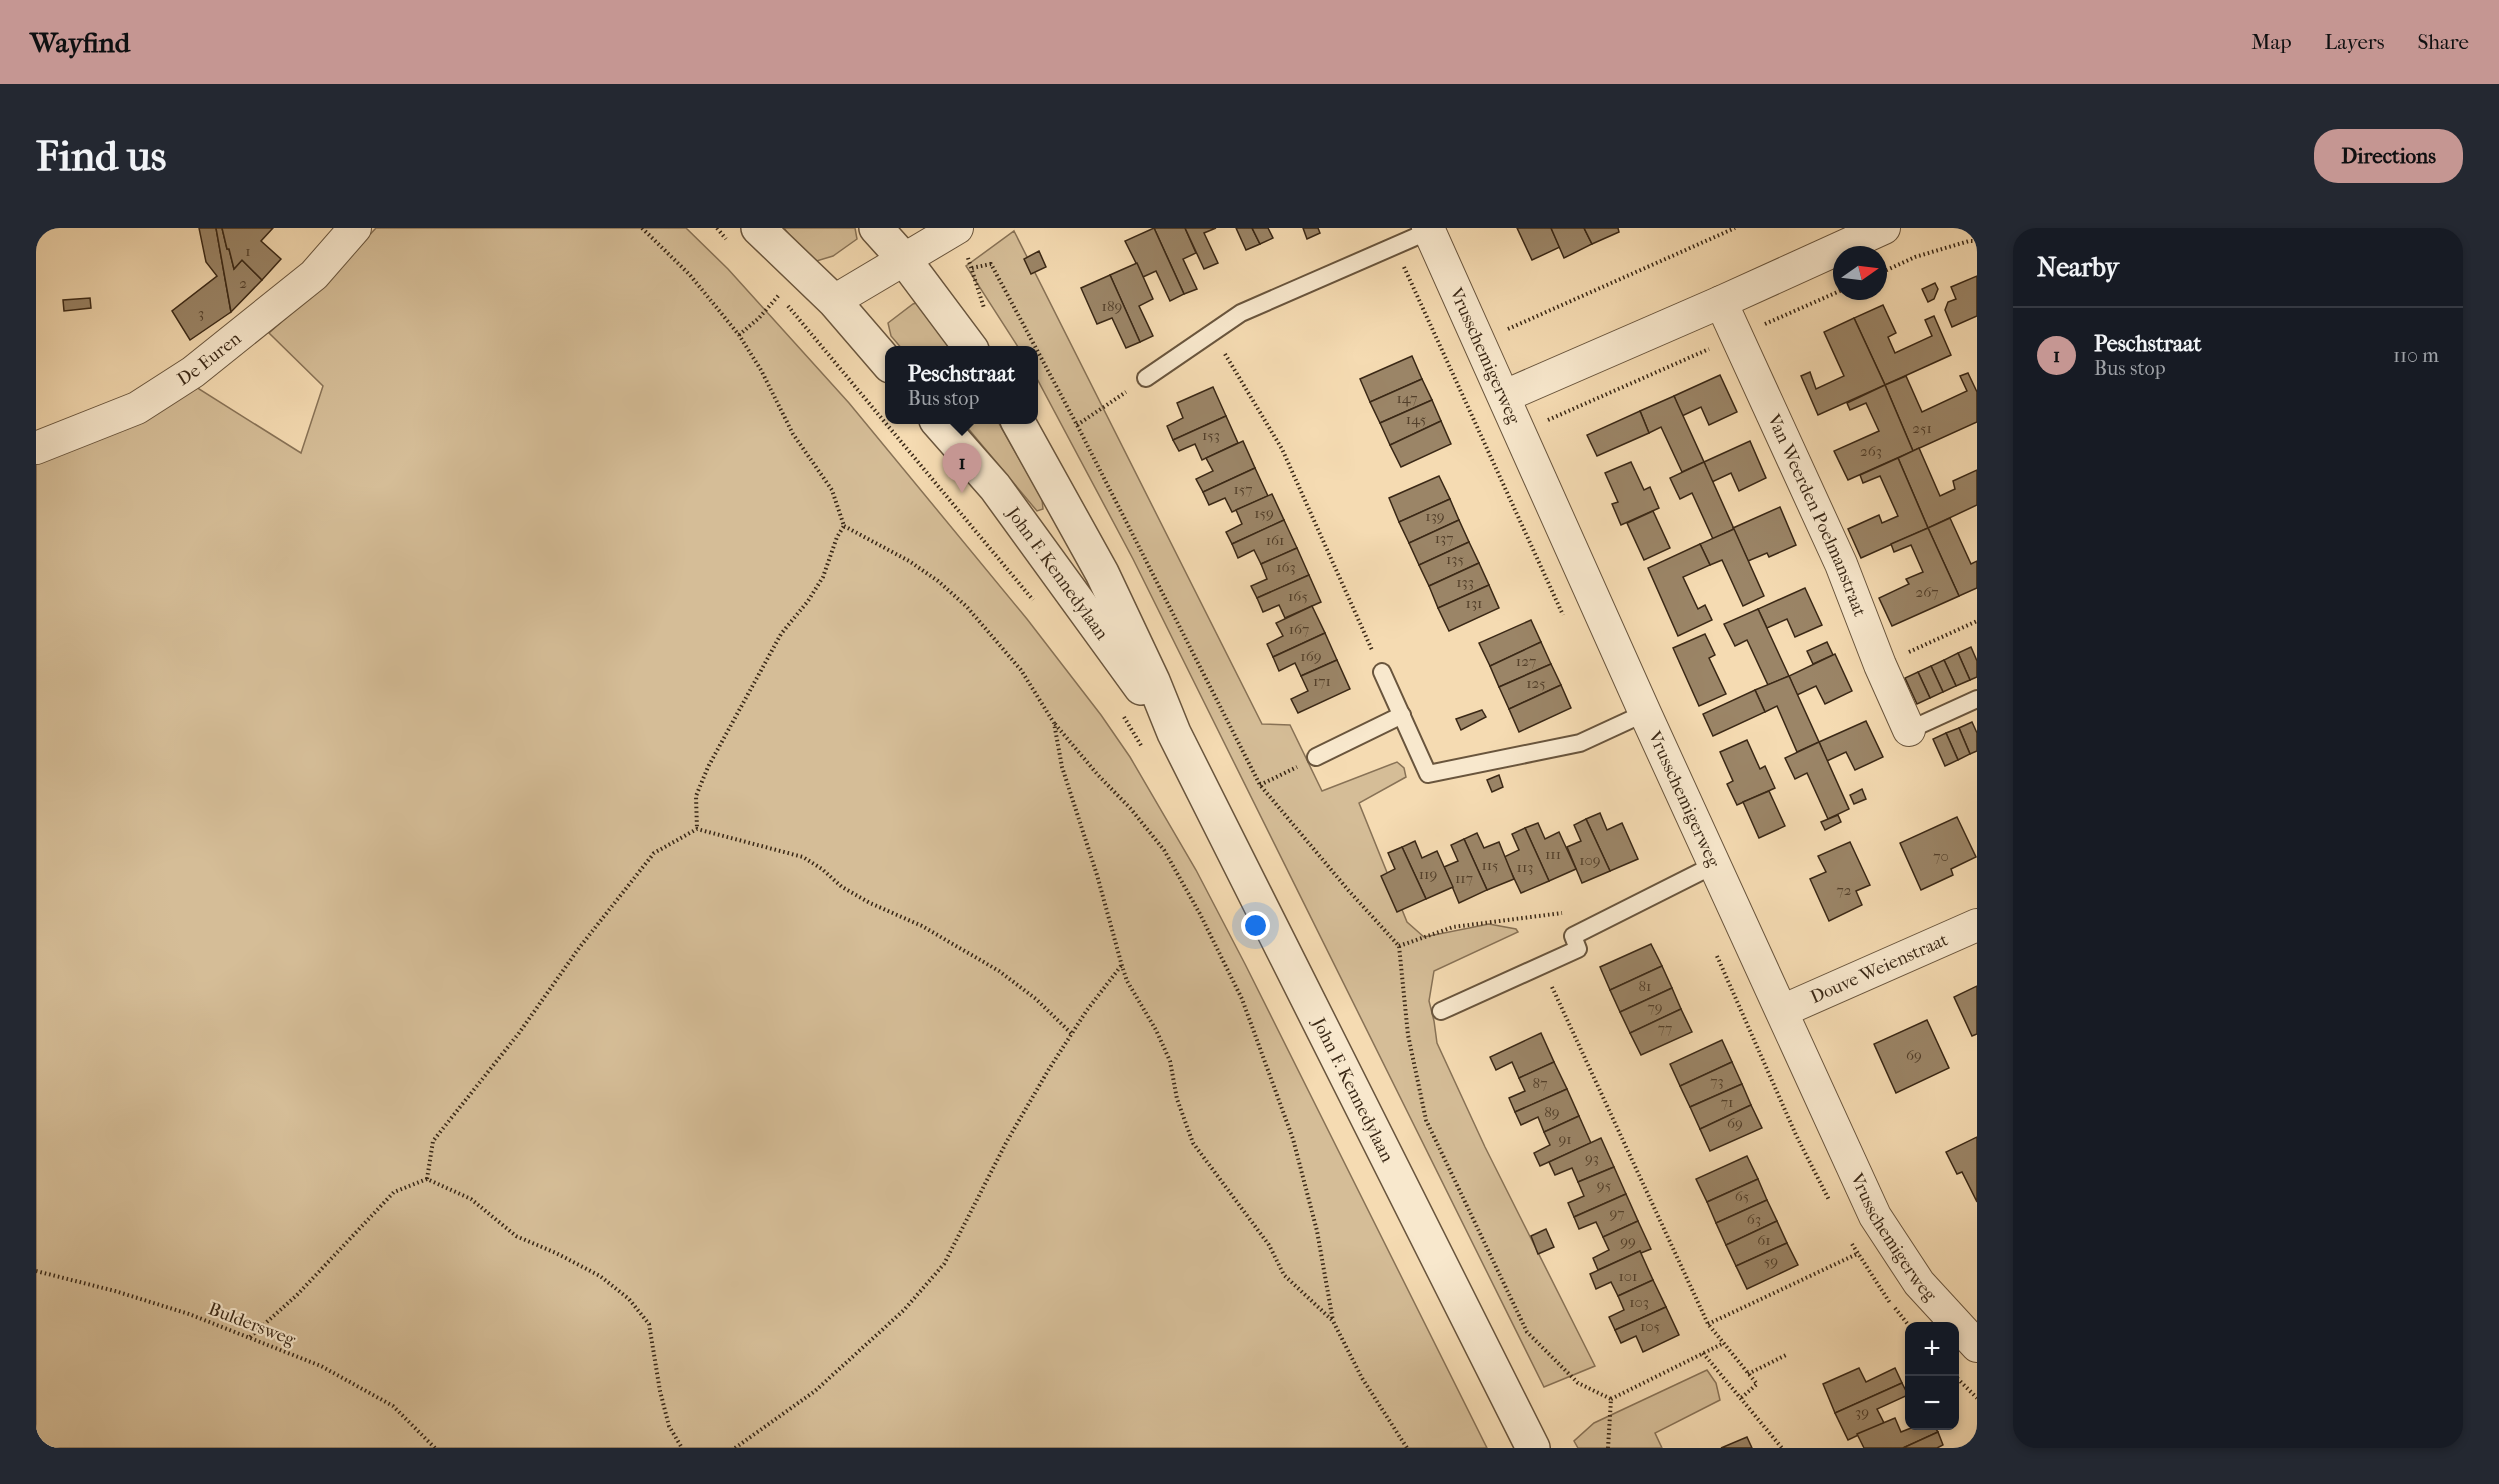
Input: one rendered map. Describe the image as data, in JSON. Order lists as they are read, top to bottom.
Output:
{
  "streets": {
    "street": [
      "Vrusschemigerweg",
      "De Euren",
      "Van Weerden Poelmanstraat",
      "John F. Kennedylaan",
      "Douve Weienstraat"
    ],
    "path": ["Buldersweg"]
  },
  "crossings": [
    ["Vrusschemigerweg", "Douve Weienstraat"]
  ],
  "house_numbers": [
    "1",
    "2",
    "189",
    "3",
    "147",
    "145",
    "251",
    "153",
    "263",
    "157",
    "159",
    "139",
    "137",
    "161",
    "135",
    "163",
    "133",
    "267",
    "165",
    "131",
    "167",
    "169",
    "127",
    "171",
    "125",
    "111",
    "70",
    "109",
    "115",
    "113",
    "119",
    "117",
    "72",
    "81",
    "79",
    "77",
    "69",
    "73",
    "87",
    "71",
    "89",
    "69",
    "91",
    "93",
    "95",
    "65",
    "97",
    "63",
    "61",
    "99",
    "59",
    "101",
    "103",
    "105",
    "39"
  ],
  "north": "right",
  "page": {
    "header": "Wayfind",
    "nav": ["Map", "Layers", "Share"],
    "buttons": "Directions",
    "title": "Find us",
    "heading": "Nearby",
    "list": [
      {
        "mark": "1",
        "name": "Peschstraat",
        "note": "Bus stop",
        "value": "110 m"
      }
    ],
    "popup": ["Peschstraat", "Bus stop"],
    "pins": "1",
    "map_buttons": ["+", "−"]
  }
}
